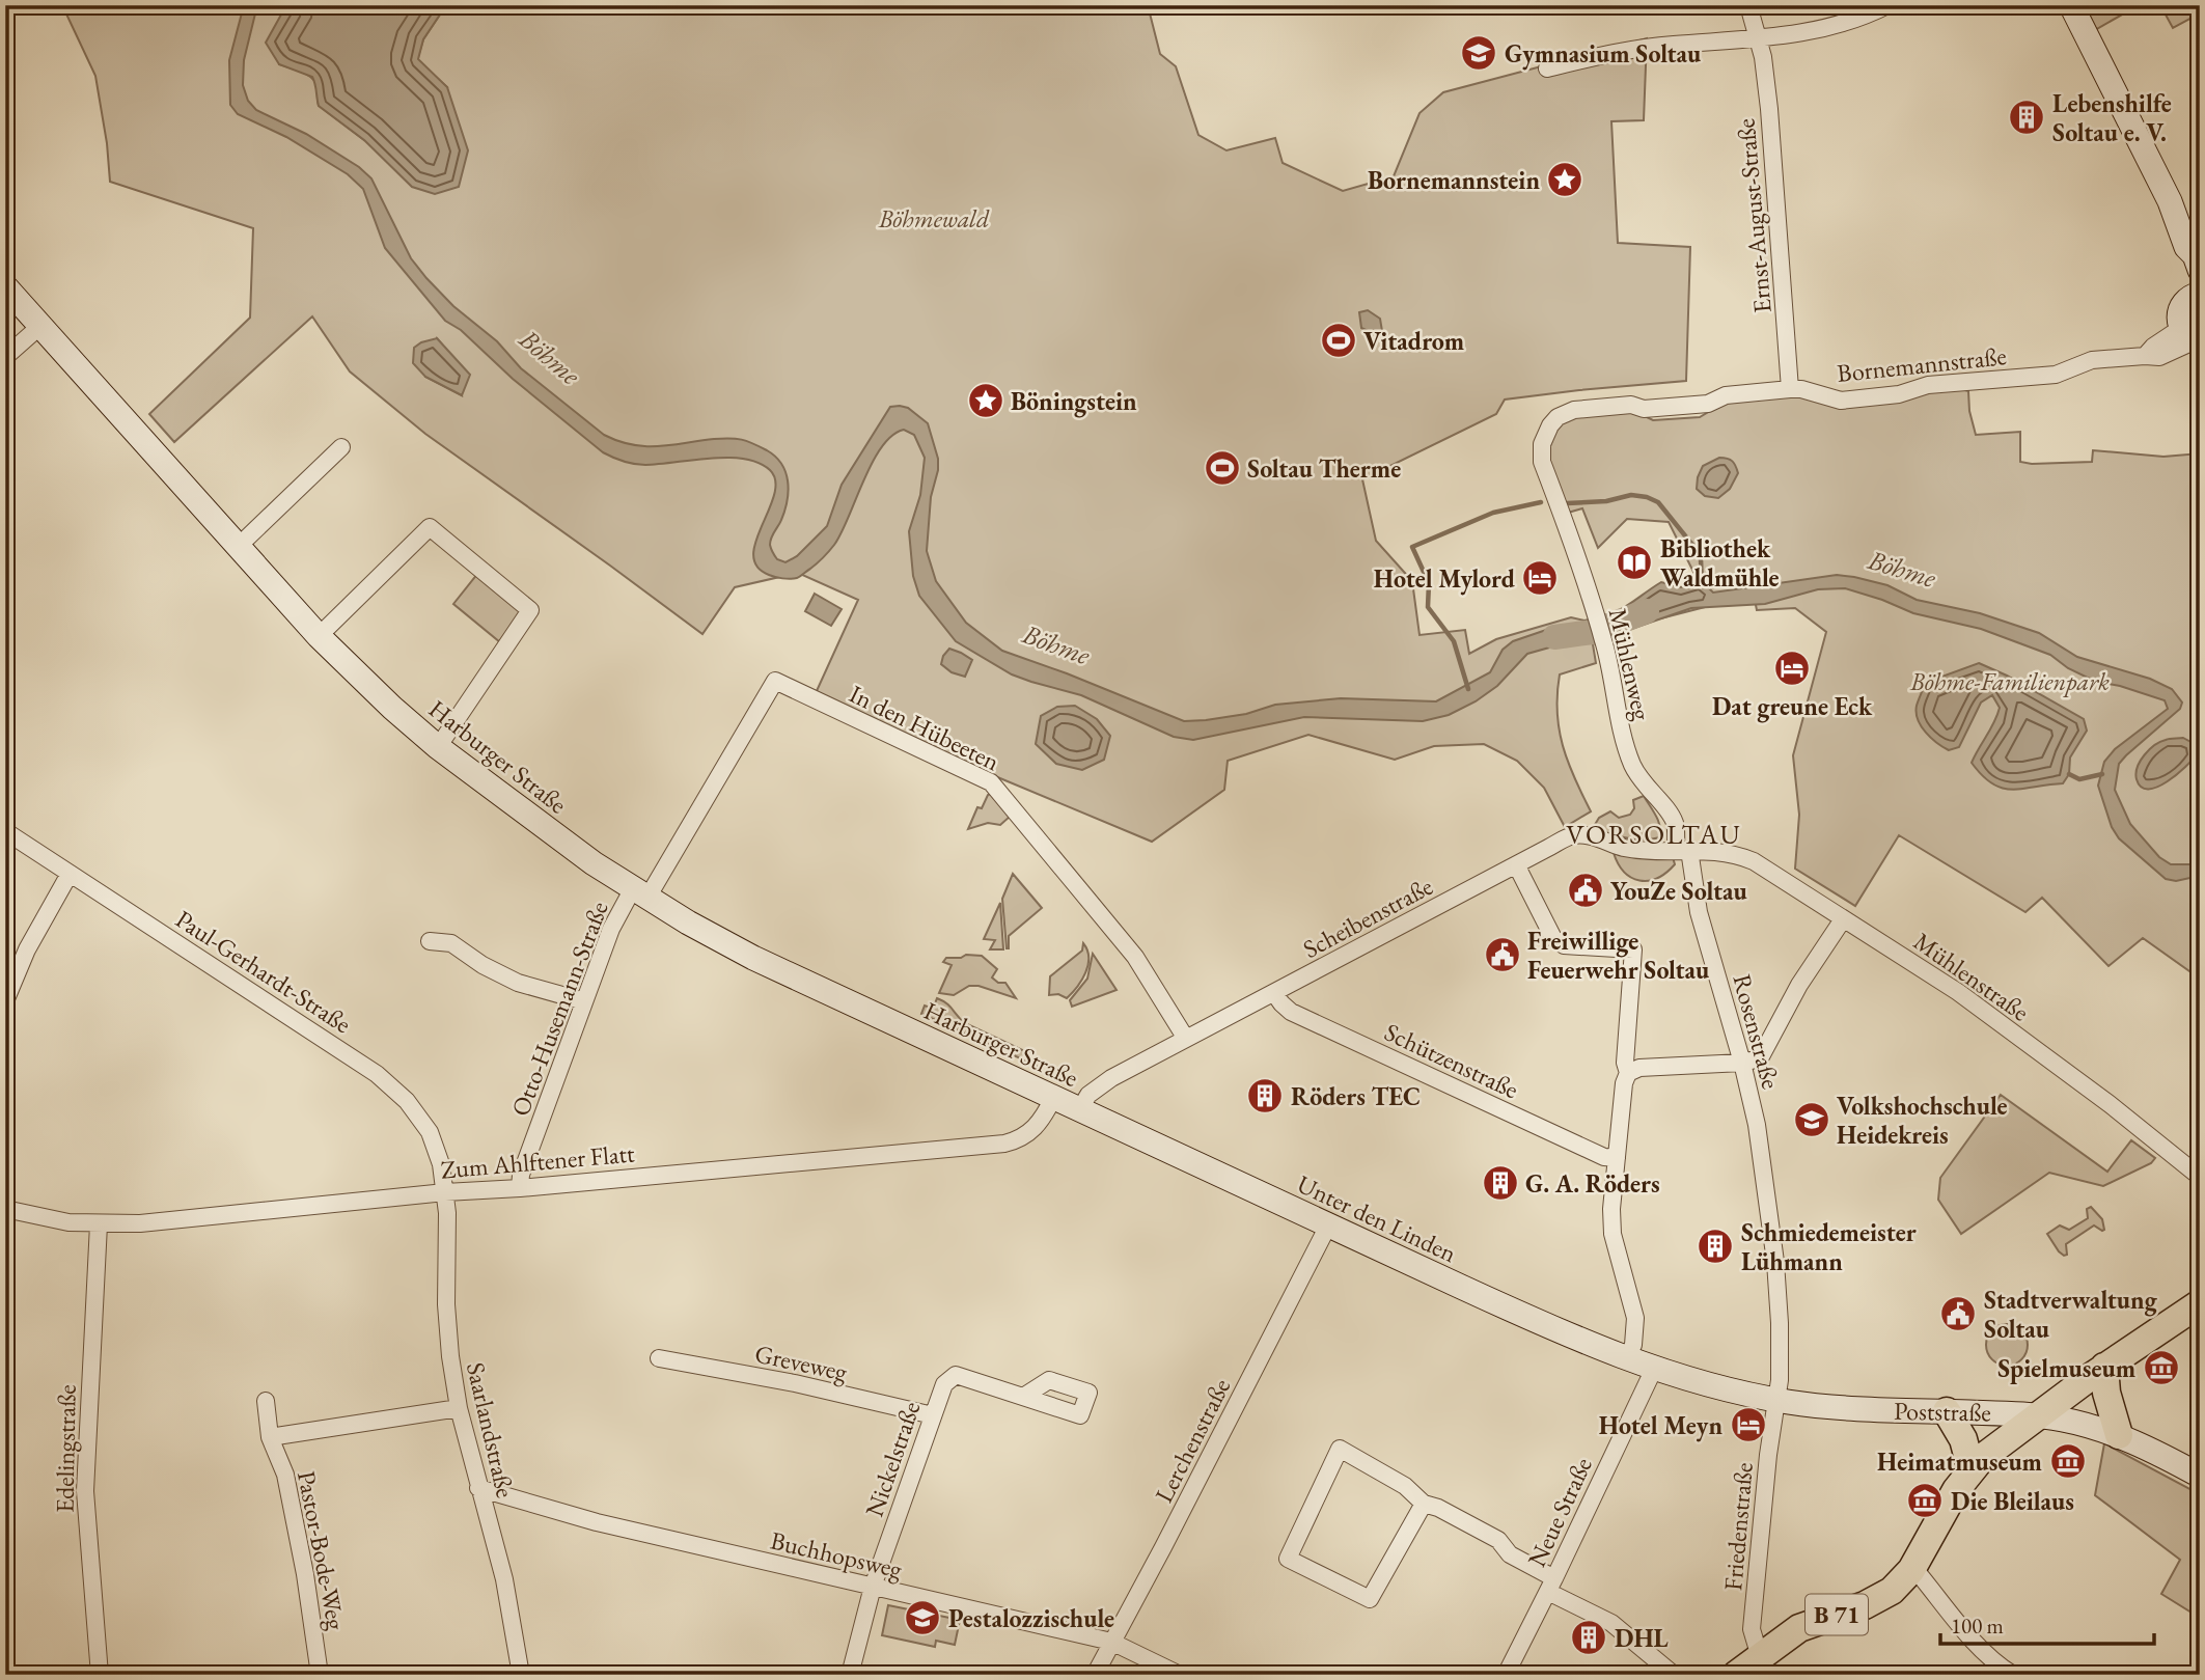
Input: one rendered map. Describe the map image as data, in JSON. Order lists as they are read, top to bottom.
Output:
{
  "streets": {
    "main road": [
      "Harburger Straße",
      "Unter den Linden",
      "Poststraße",
      "B 71"
    ],
    "street": [
      "Ernst-August-Straße",
      "Bornemannstraße",
      "Mühlenweg",
      "In den Hübeeten",
      "Scheibenstraße",
      "Paul-Gerhardt-Straße",
      "Mühlenstraße",
      "Otto-Husemann-Straße",
      "Rosenstraße",
      "Schützenstraße",
      "Zum Ahlftener Flatt",
      "Greveweg",
      "Saarlandstraße",
      "Lerchenstraße",
      "Edelingstraße",
      "Nickelstraße",
      "Neue Straße",
      "Friedenstraße",
      "Pastor-Bode-Weg",
      "Buchhopsweg"
    ]
  },
  "crossings": [
    ["Ernst-August-Straße", "Bornemannstraße"],
    ["Bornemannstraße", "Mühlenweg"],
    ["Mühlenweg", "Scheibenstraße"],
    ["Mühlenweg", "Mühlenstraße"],
    ["Mühlenweg", "Rosenstraße"],
    ["In den Hübeeten", "Harburger Straße"],
    ["In den Hübeeten", "Scheibenstraße"],
    ["In den Hübeeten", "Otto-Husemann-Straße"],
    ["Harburger Straße", "Scheibenstraße"],
    ["Harburger Straße", "Otto-Husemann-Straße"],
    ["Harburger Straße", "Zum Ahlftener Flatt"],
    ["Harburger Straße", "Unter den Linden"],
    ["Scheibenstraße", "Mühlenstraße"],
    ["Scheibenstraße", "Rosenstraße"],
    ["Scheibenstraße", "Schützenstraße"],
    ["Scheibenstraße", "Unter den Linden"],
    ["Paul-Gerhardt-Straße", "Zum Ahlftener Flatt"],
    ["Paul-Gerhardt-Straße", "Saarlandstraße"],
    ["Mühlenstraße", "Rosenstraße"],
    ["Otto-Husemann-Straße", "Zum Ahlftener Flatt"],
    ["Rosenstraße", "Poststraße"],
    ["Rosenstraße", "Friedenstraße"],
    ["Zum Ahlftener Flatt", "Saarlandstraße"],
    ["Zum Ahlftener Flatt", "Edelingstraße"],
    ["Unter den Linden", "Poststraße"],
    ["Unter den Linden", "Lerchenstraße"],
    ["Unter den Linden", "Neue Straße"],
    ["Greveweg", "Nickelstraße"],
    ["Poststraße", "Neue Straße"],
    ["Poststraße", "Friedenstraße"],
    ["Poststraße", "B 71"],
    ["Saarlandstraße", "Buchhopsweg"],
    ["Lerchenstraße", "Buchhopsweg"],
    ["Nickelstraße", "Buchhopsweg"],
    ["Friedenstraße", "B 71"]
  ],
  "districts": ["VORSOLTAU"],
  "water": ["Böhme"],
  "parks": ["Böhmewald", "Böhme-Familienpark"],
  "places": {
    "school or university": ["Gymnasium Soltau", "Volkshochschule Heidekreis", "Pestalozzischule"],
    "building": [
      "Lebenshilfe Soltau e. V.",
      "Röders TEC",
      "G. A. Röders",
      "Schmiedemeister Lühmann",
      "DHL"
    ],
    "place": ["Bornemannstein", "Böningstein"],
    "sports": ["Vitadrom", "Soltau Therme"],
    "library": ["Bibliothek Waldmühle"],
    "hotel": ["Hotel Mylord", "Dat greune Eck", "Hotel Meyn"],
    "public building": ["YouZe Soltau", "Freiwillige Feuerwehr Soltau", "Stadtverwaltung Soltau"],
    "museum": ["Spielmuseum", "Heimatmuseum", "Die Bleilaus"]
  },
  "scale_bar": "100 m"
}
